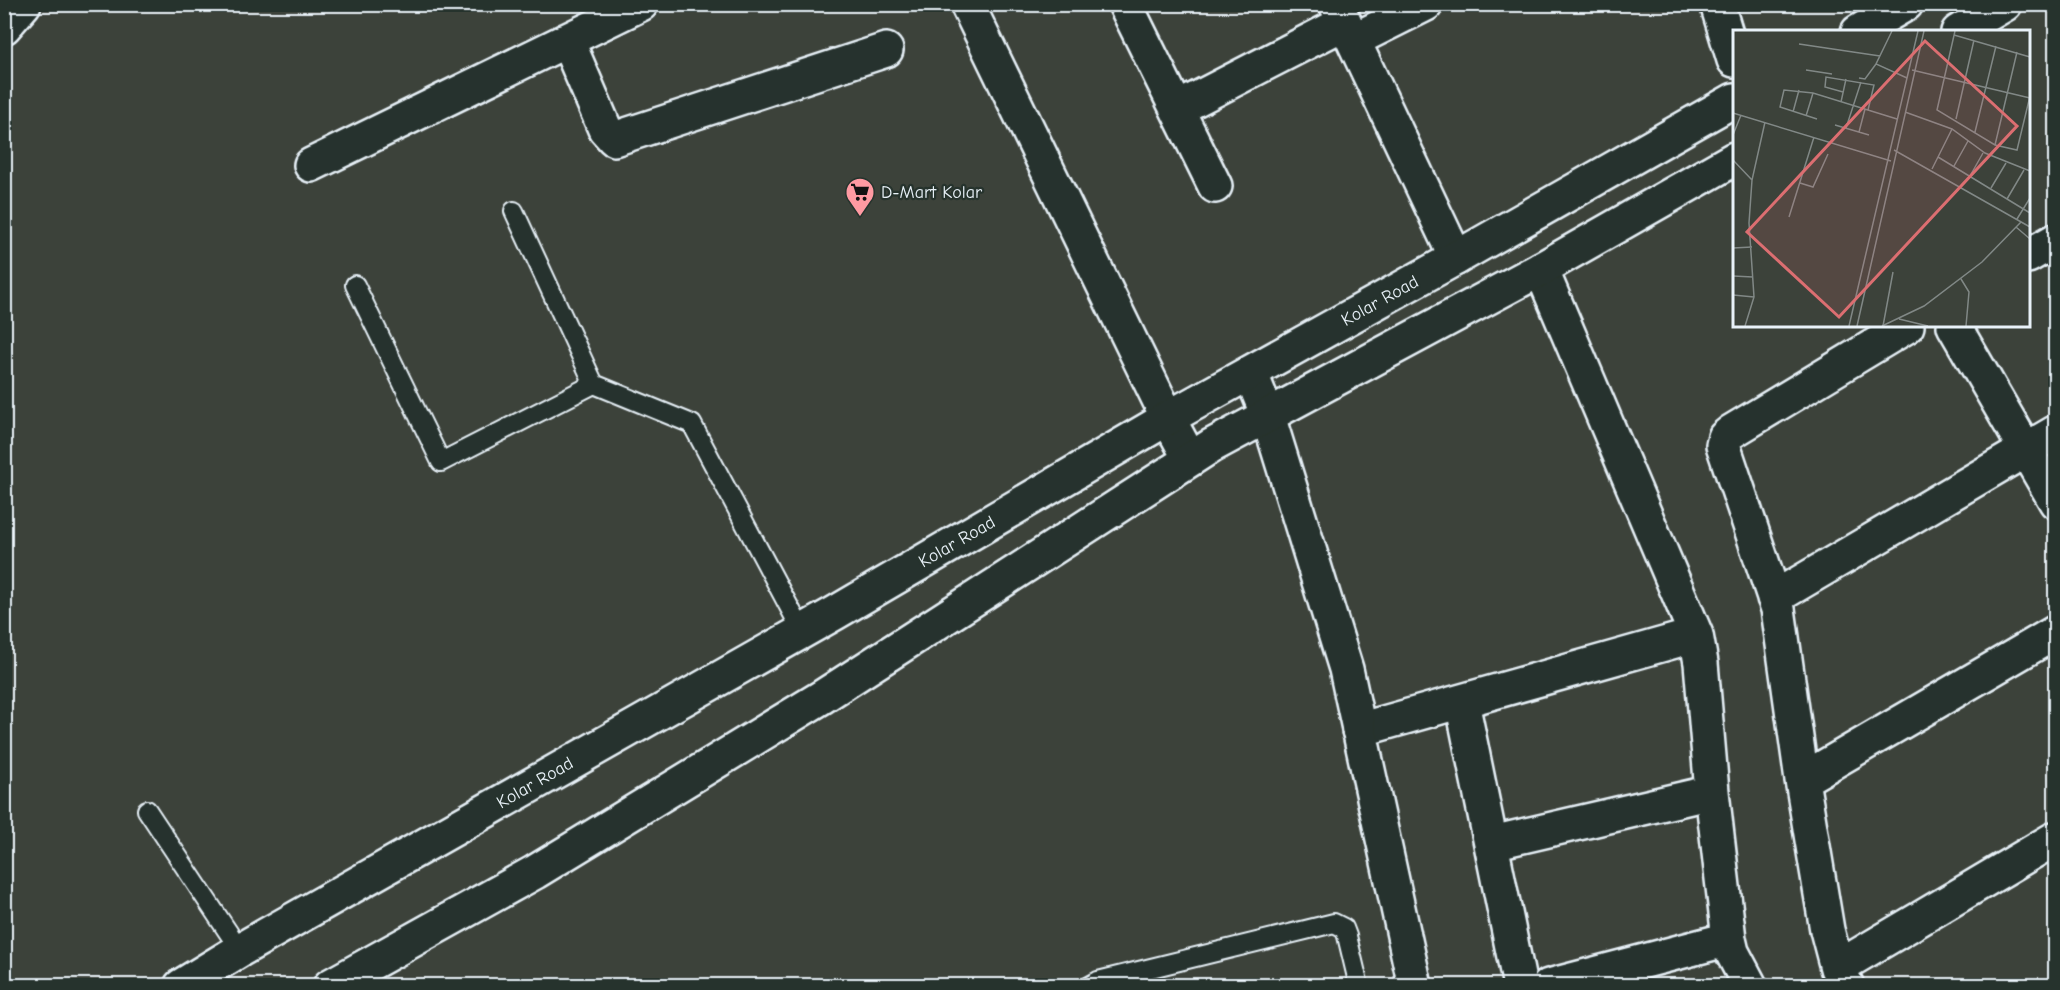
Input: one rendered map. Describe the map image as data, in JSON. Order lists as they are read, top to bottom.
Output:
{
  "streets": {
    "street": ["Kolar Road"]
  },
  "places": {
    "supermarket": ["D-Mart Kolar"]
  }
}
